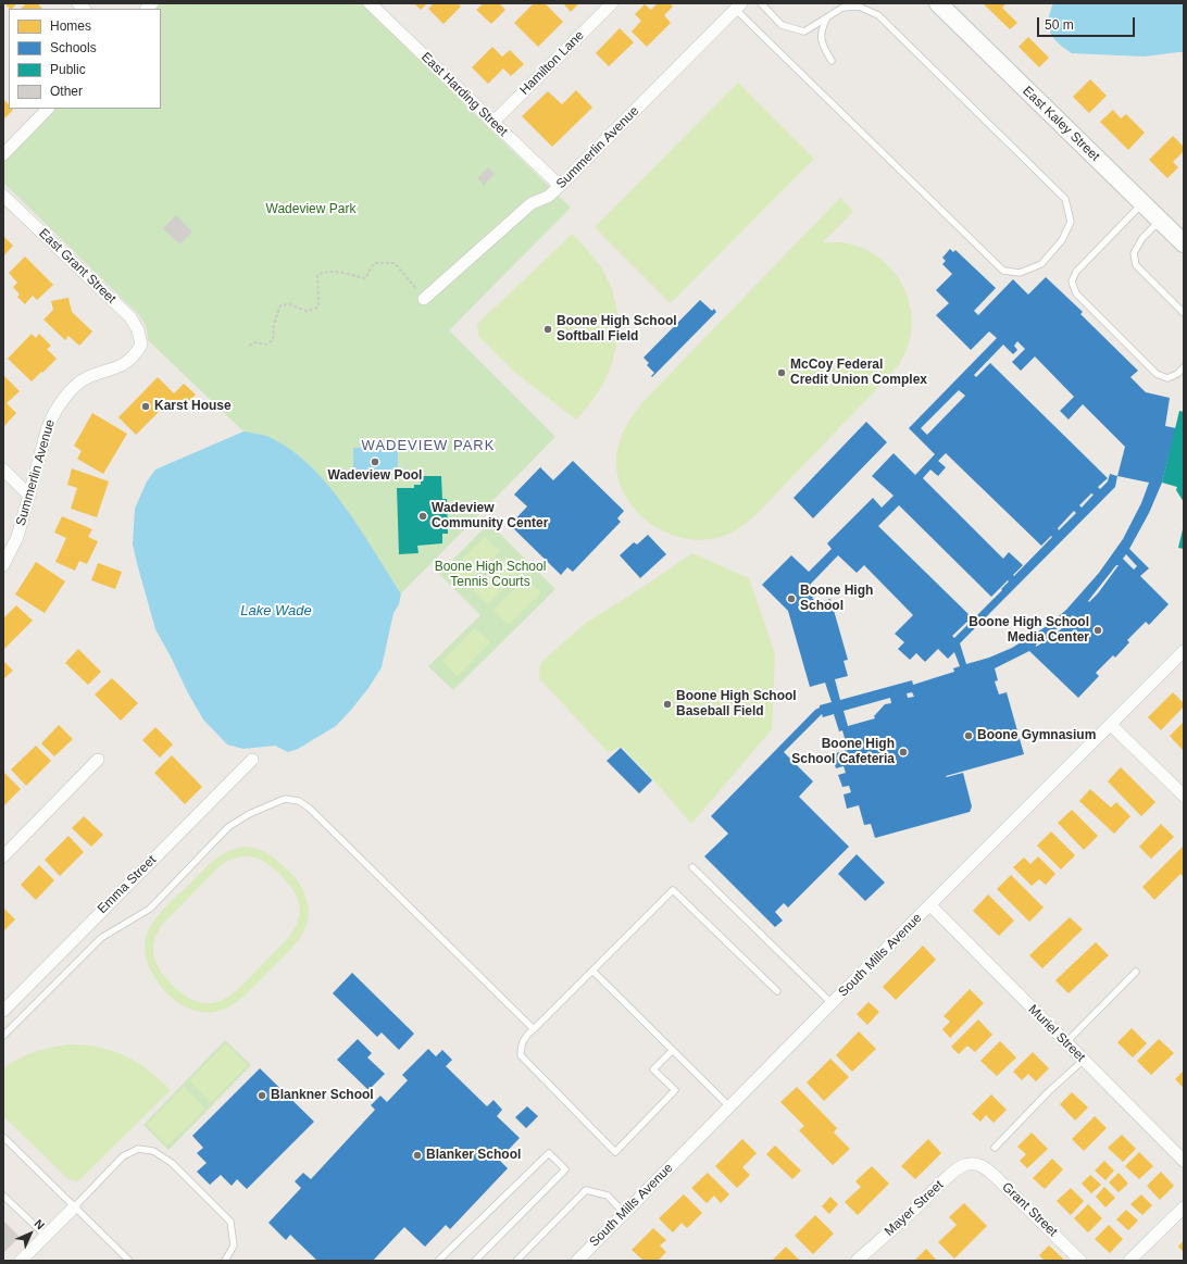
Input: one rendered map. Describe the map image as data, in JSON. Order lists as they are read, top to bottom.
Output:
{
  "streets": {
    "street": [
      "Hamilton Lane",
      "East Harding Street",
      "East Kaley Street",
      "Summerlin Avenue",
      "East Grant Street",
      "Emma Street",
      "South Mills Avenue",
      "Muriel Street",
      "Mayer Street",
      "Grant Street"
    ]
  },
  "crossings": [
    ["Hamilton Lane", "East Harding Street"],
    ["East Harding Street", "Summerlin Avenue"],
    ["Summerlin Avenue", "East Grant Street"],
    ["South Mills Avenue", "Muriel Street"],
    ["Mayer Street", "Grant Street"]
  ],
  "districts": ["WADEVIEW PARK"],
  "water": ["Lake Wade"],
  "parks": ["Wadeview Park", "Boone High School Tennis Courts"],
  "places": [
    "Boone High School Softball Field",
    "McCoy Federal Credit Union Complex",
    "Karst House",
    "Wadeview Pool",
    "Wadeview Community Center",
    "Boone High School",
    "Boone High School Media Center",
    "Boone High School Baseball Field",
    "Boone Gymnasium",
    "Boone High School Cafeteria",
    "Blankner School",
    "Blanker School"
  ],
  "legend": [
    "Homes",
    "Schools",
    "Public",
    "Other"
  ],
  "scale_bar": "50 m",
  "north": "top right"
}
